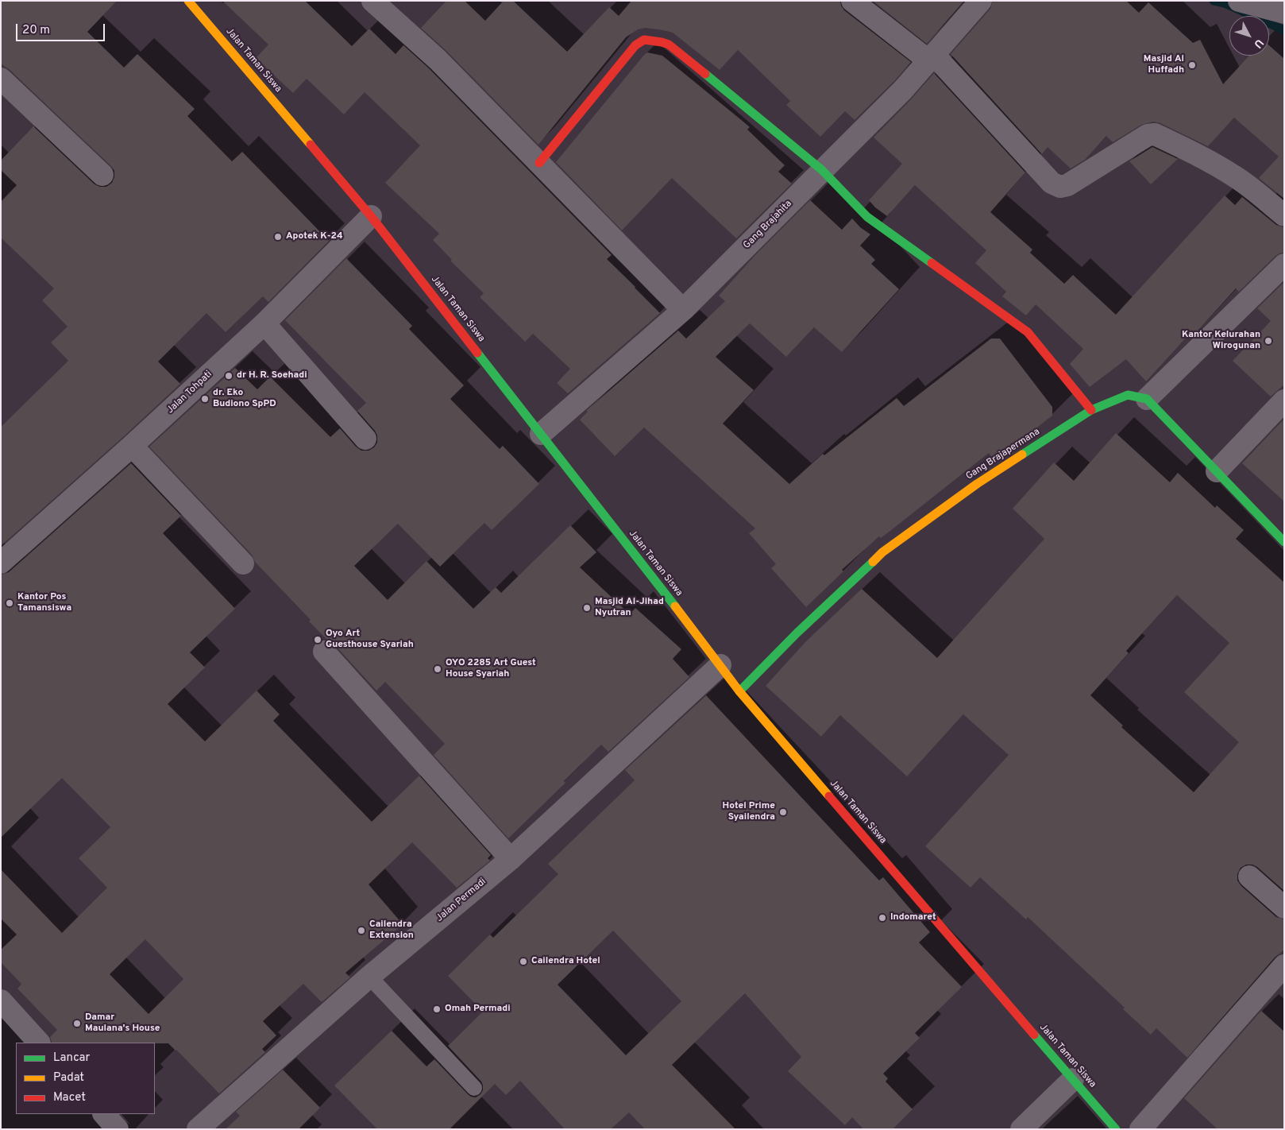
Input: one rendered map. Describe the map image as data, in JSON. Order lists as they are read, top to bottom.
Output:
{
  "streets": {
    "street": [
      "Jalan Taman Siswa",
      "Gang Brajahita",
      "Jalan Tohpati",
      "Gang Brajapermana",
      "Jalan Permadi"
    ]
  },
  "crossings": [
    ["Jalan Taman Siswa", "Gang Brajahita"],
    ["Jalan Taman Siswa", "Jalan Tohpati"],
    ["Jalan Taman Siswa", "Gang Brajapermana"],
    ["Jalan Taman Siswa", "Jalan Permadi"]
  ],
  "places": [
    "Masjid Al Huffadh",
    "Apotek K-24",
    "Kantor Kelurahan Wirogunan",
    "dr H. R. Soehadi",
    "dr. Eko Budiono SpPD",
    "Kantor Pos Tamansiswa",
    "Masjid Al-Jihad Nyutran",
    "Oyo Art Guesthouse Syariah",
    "OYO 2285 Art Guest House Syariah",
    "Hotel Prime Syailendra",
    "Indomaret",
    "Cailendra Extension",
    "Cailendra Hotel",
    "Omah Permadi",
    "Damar Maulana's House"
  ],
  "legend": ["Lancar", "Padat", "Macet"],
  "scale_bar": "20 m",
  "north": "bottom right"
}
